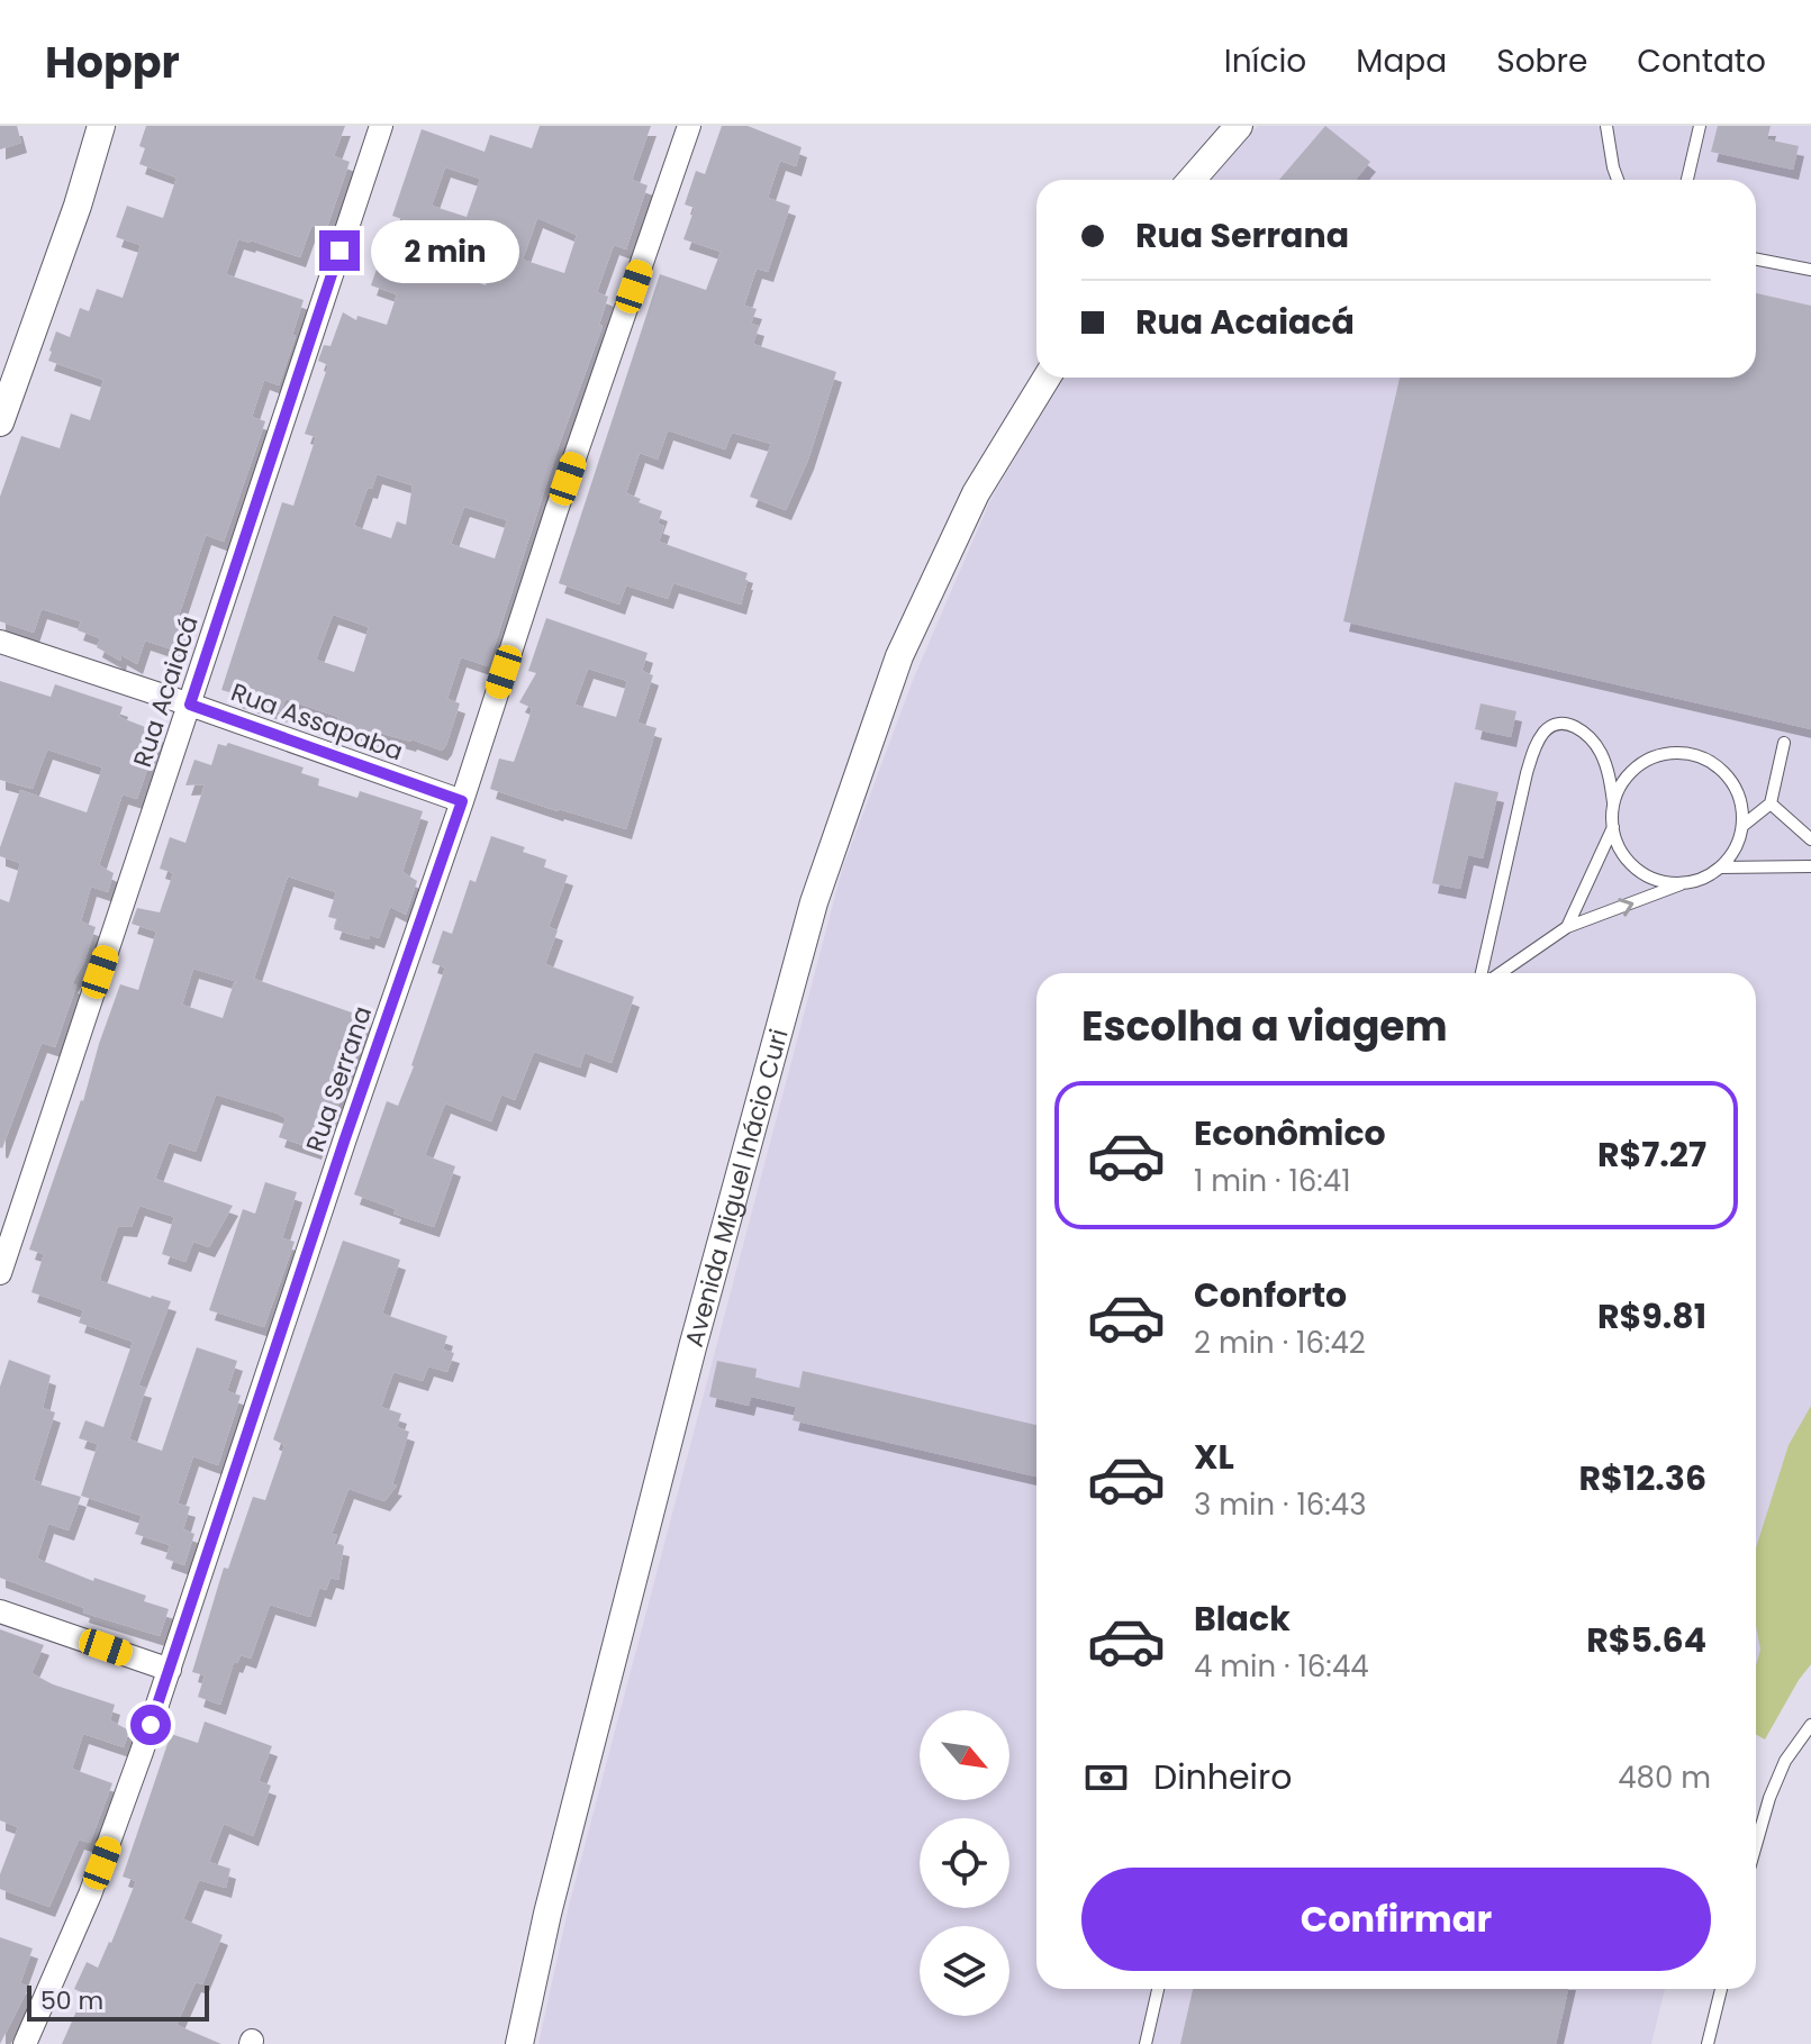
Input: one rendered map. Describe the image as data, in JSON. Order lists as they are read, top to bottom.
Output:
{
  "streets": {
    "street": [
      "Rua Acaiacá",
      "Rua Assapaba",
      "Rua Serrana",
      "Avenida Miguel Inácio Curi"
    ]
  },
  "crossings": [
    ["Rua Acaiacá", "Rua Assapaba"],
    ["Rua Assapaba", "Rua Serrana"]
  ],
  "scale_bar": "50 m",
  "north": "bottom right",
  "page": {
    "header": "Hoppr",
    "nav": [
      "Início",
      "Mapa",
      "Sobre",
      "Contato"
    ],
    "banner": ["Rua Serrana", "Rua Acaiacá"],
    "bubble": "2 min",
    "heading": "Escolha a viagem",
    "list": [
      {
        "name": "Econômico",
        "note": "1 min · 16:41",
        "value": "R$7.27"
      },
      {
        "name": "Conforto",
        "note": "2 min · 16:42",
        "value": "R$9.81"
      },
      {
        "name": "XL",
        "note": "3 min · 16:43",
        "value": "R$12.36"
      },
      {
        "name": "Black",
        "note": "4 min · 16:44",
        "value": "R$5.64"
      }
    ],
    "pay": ["Dinheiro", "480 m"],
    "buttons": "Confirmar",
    "scale": "50 m"
  }
}
